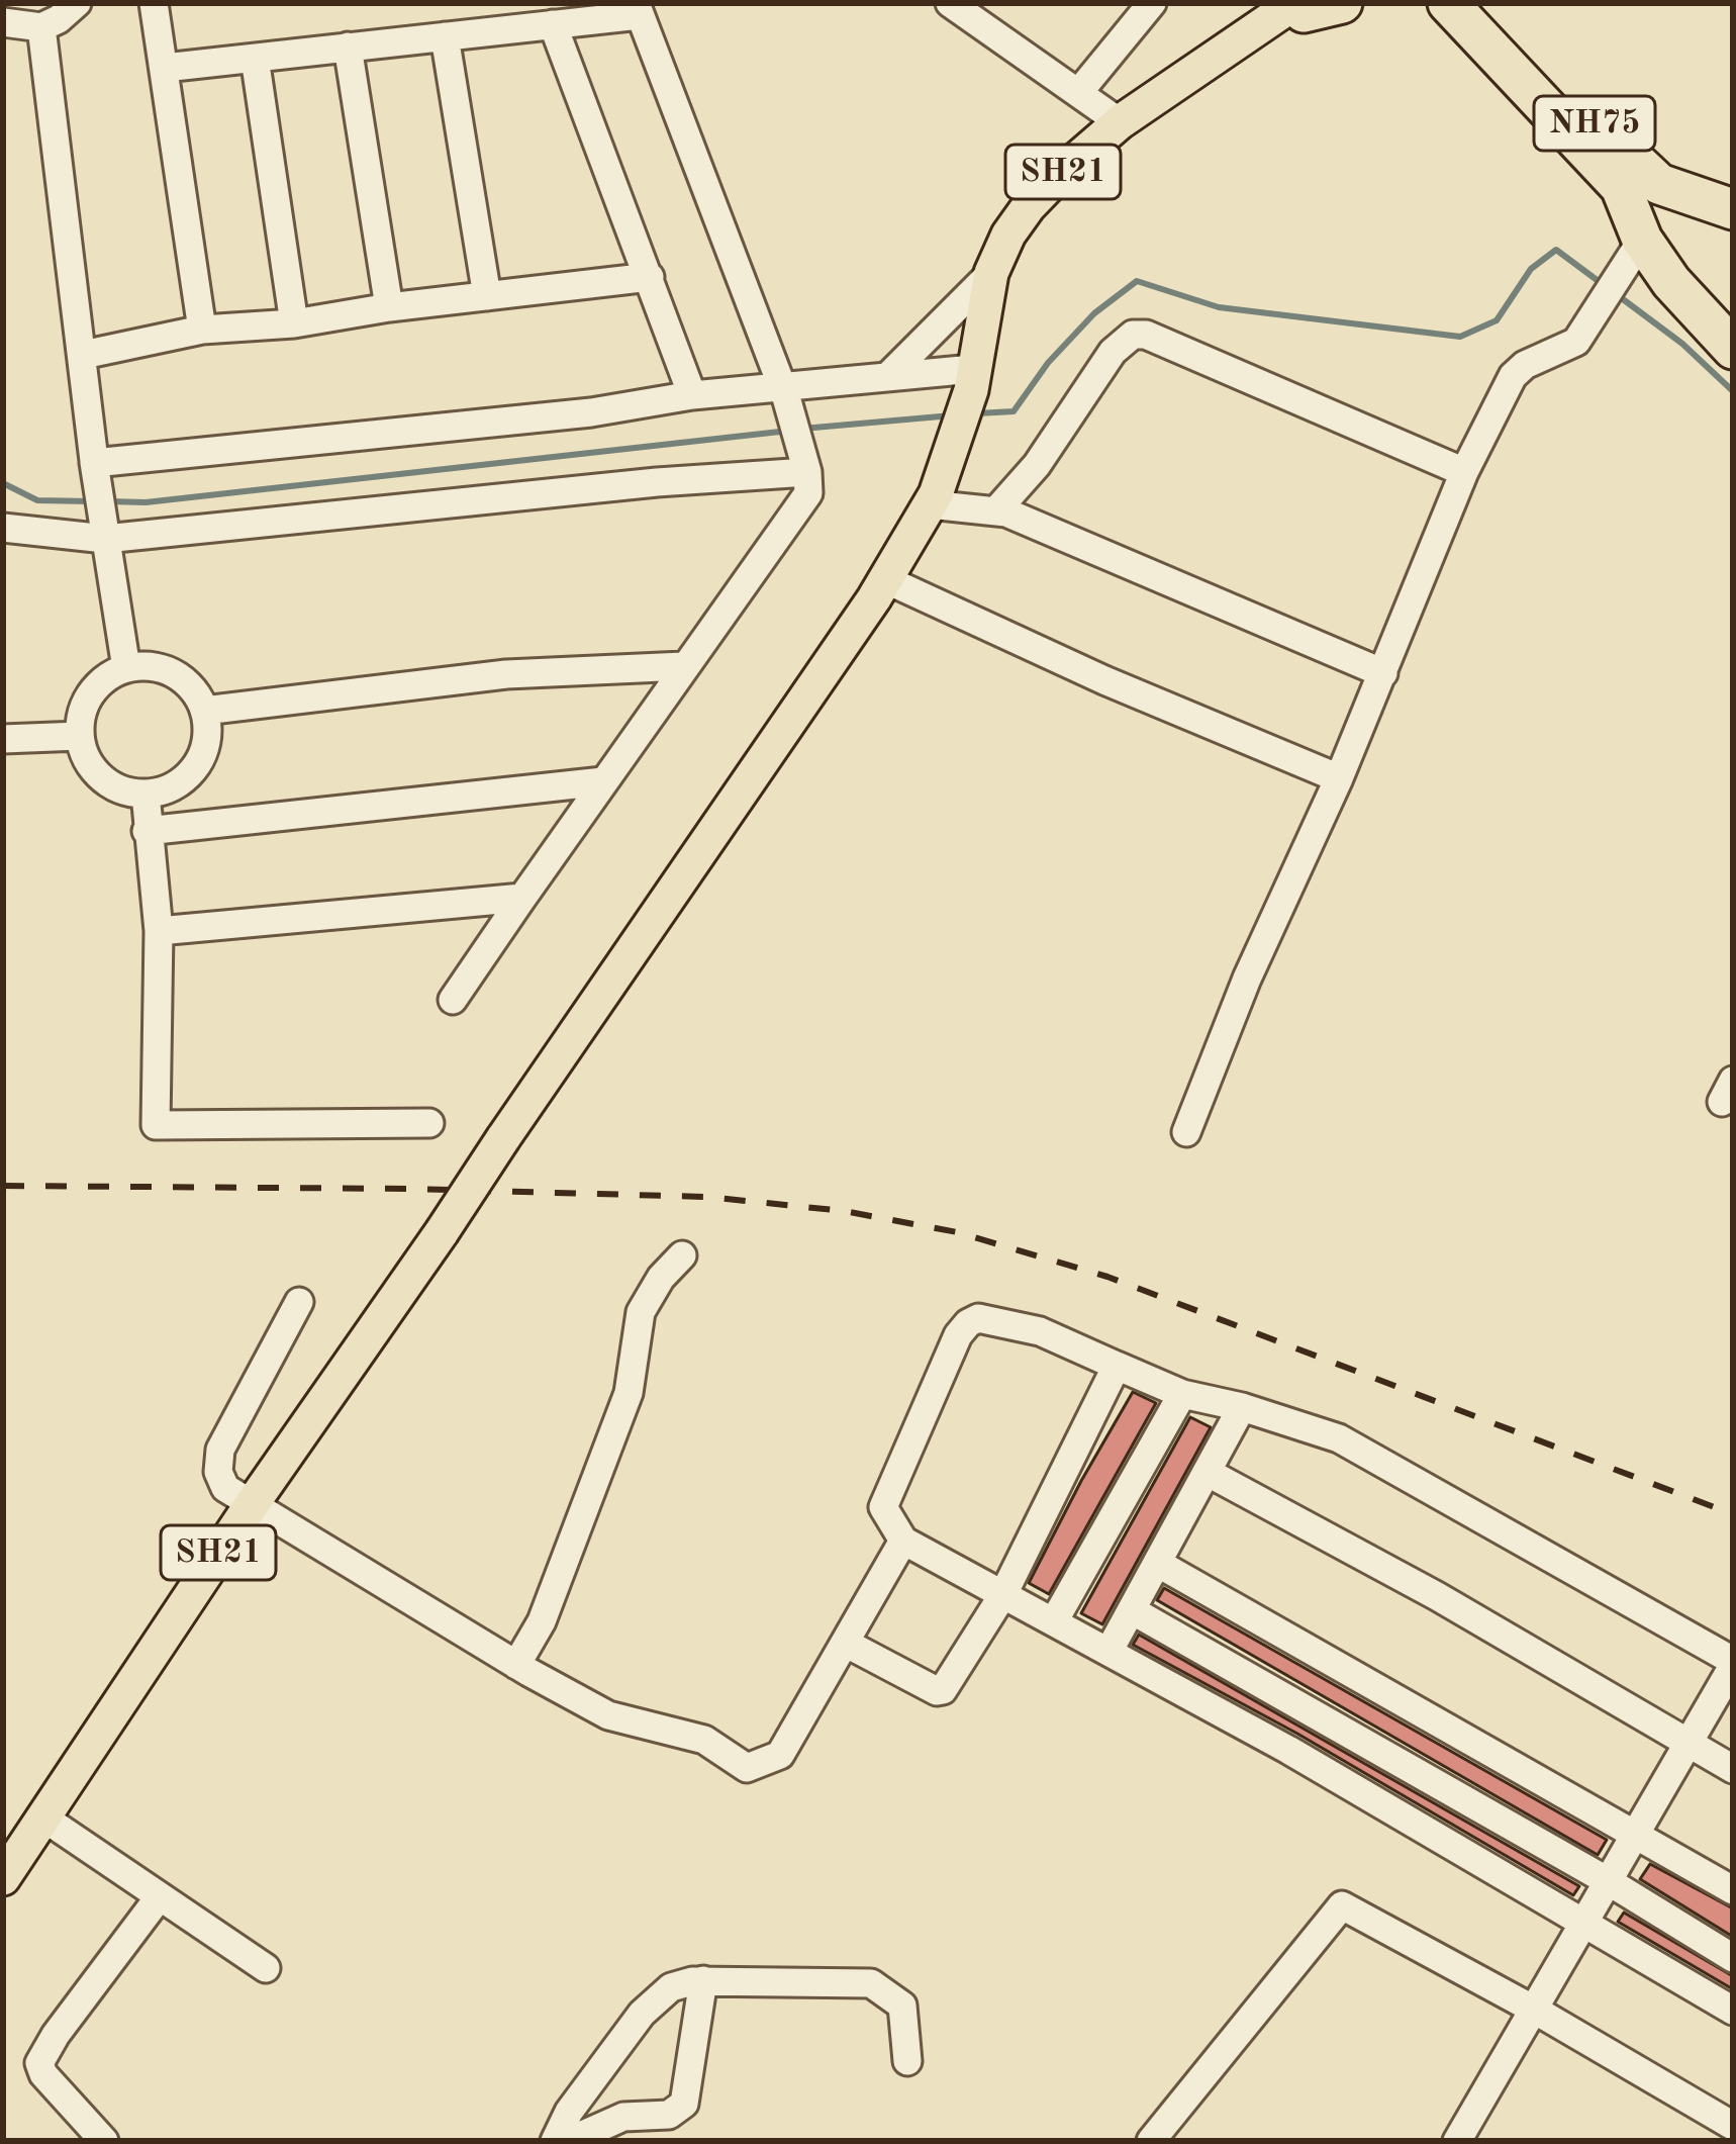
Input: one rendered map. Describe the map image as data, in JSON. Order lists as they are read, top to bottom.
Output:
{
  "streets": {
    "highway": ["NH75"],
    "main road": ["SH21"]
  }
}
